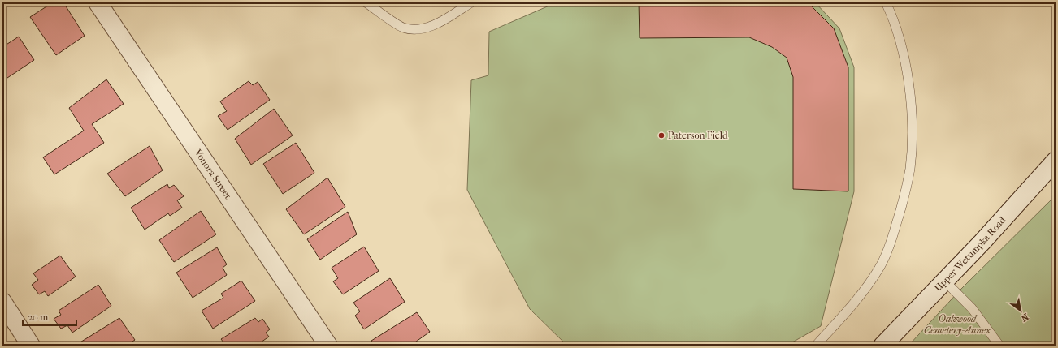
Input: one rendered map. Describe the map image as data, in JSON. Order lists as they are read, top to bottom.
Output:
{
  "streets": {
    "street": ["Vonora Street", "Upper Wetumpka Road"]
  },
  "parks": ["Oakwood Cemetery-Annex"],
  "places": ["Paterson Field"],
  "scale_bar": "20 m",
  "north": "bottom right"
}
